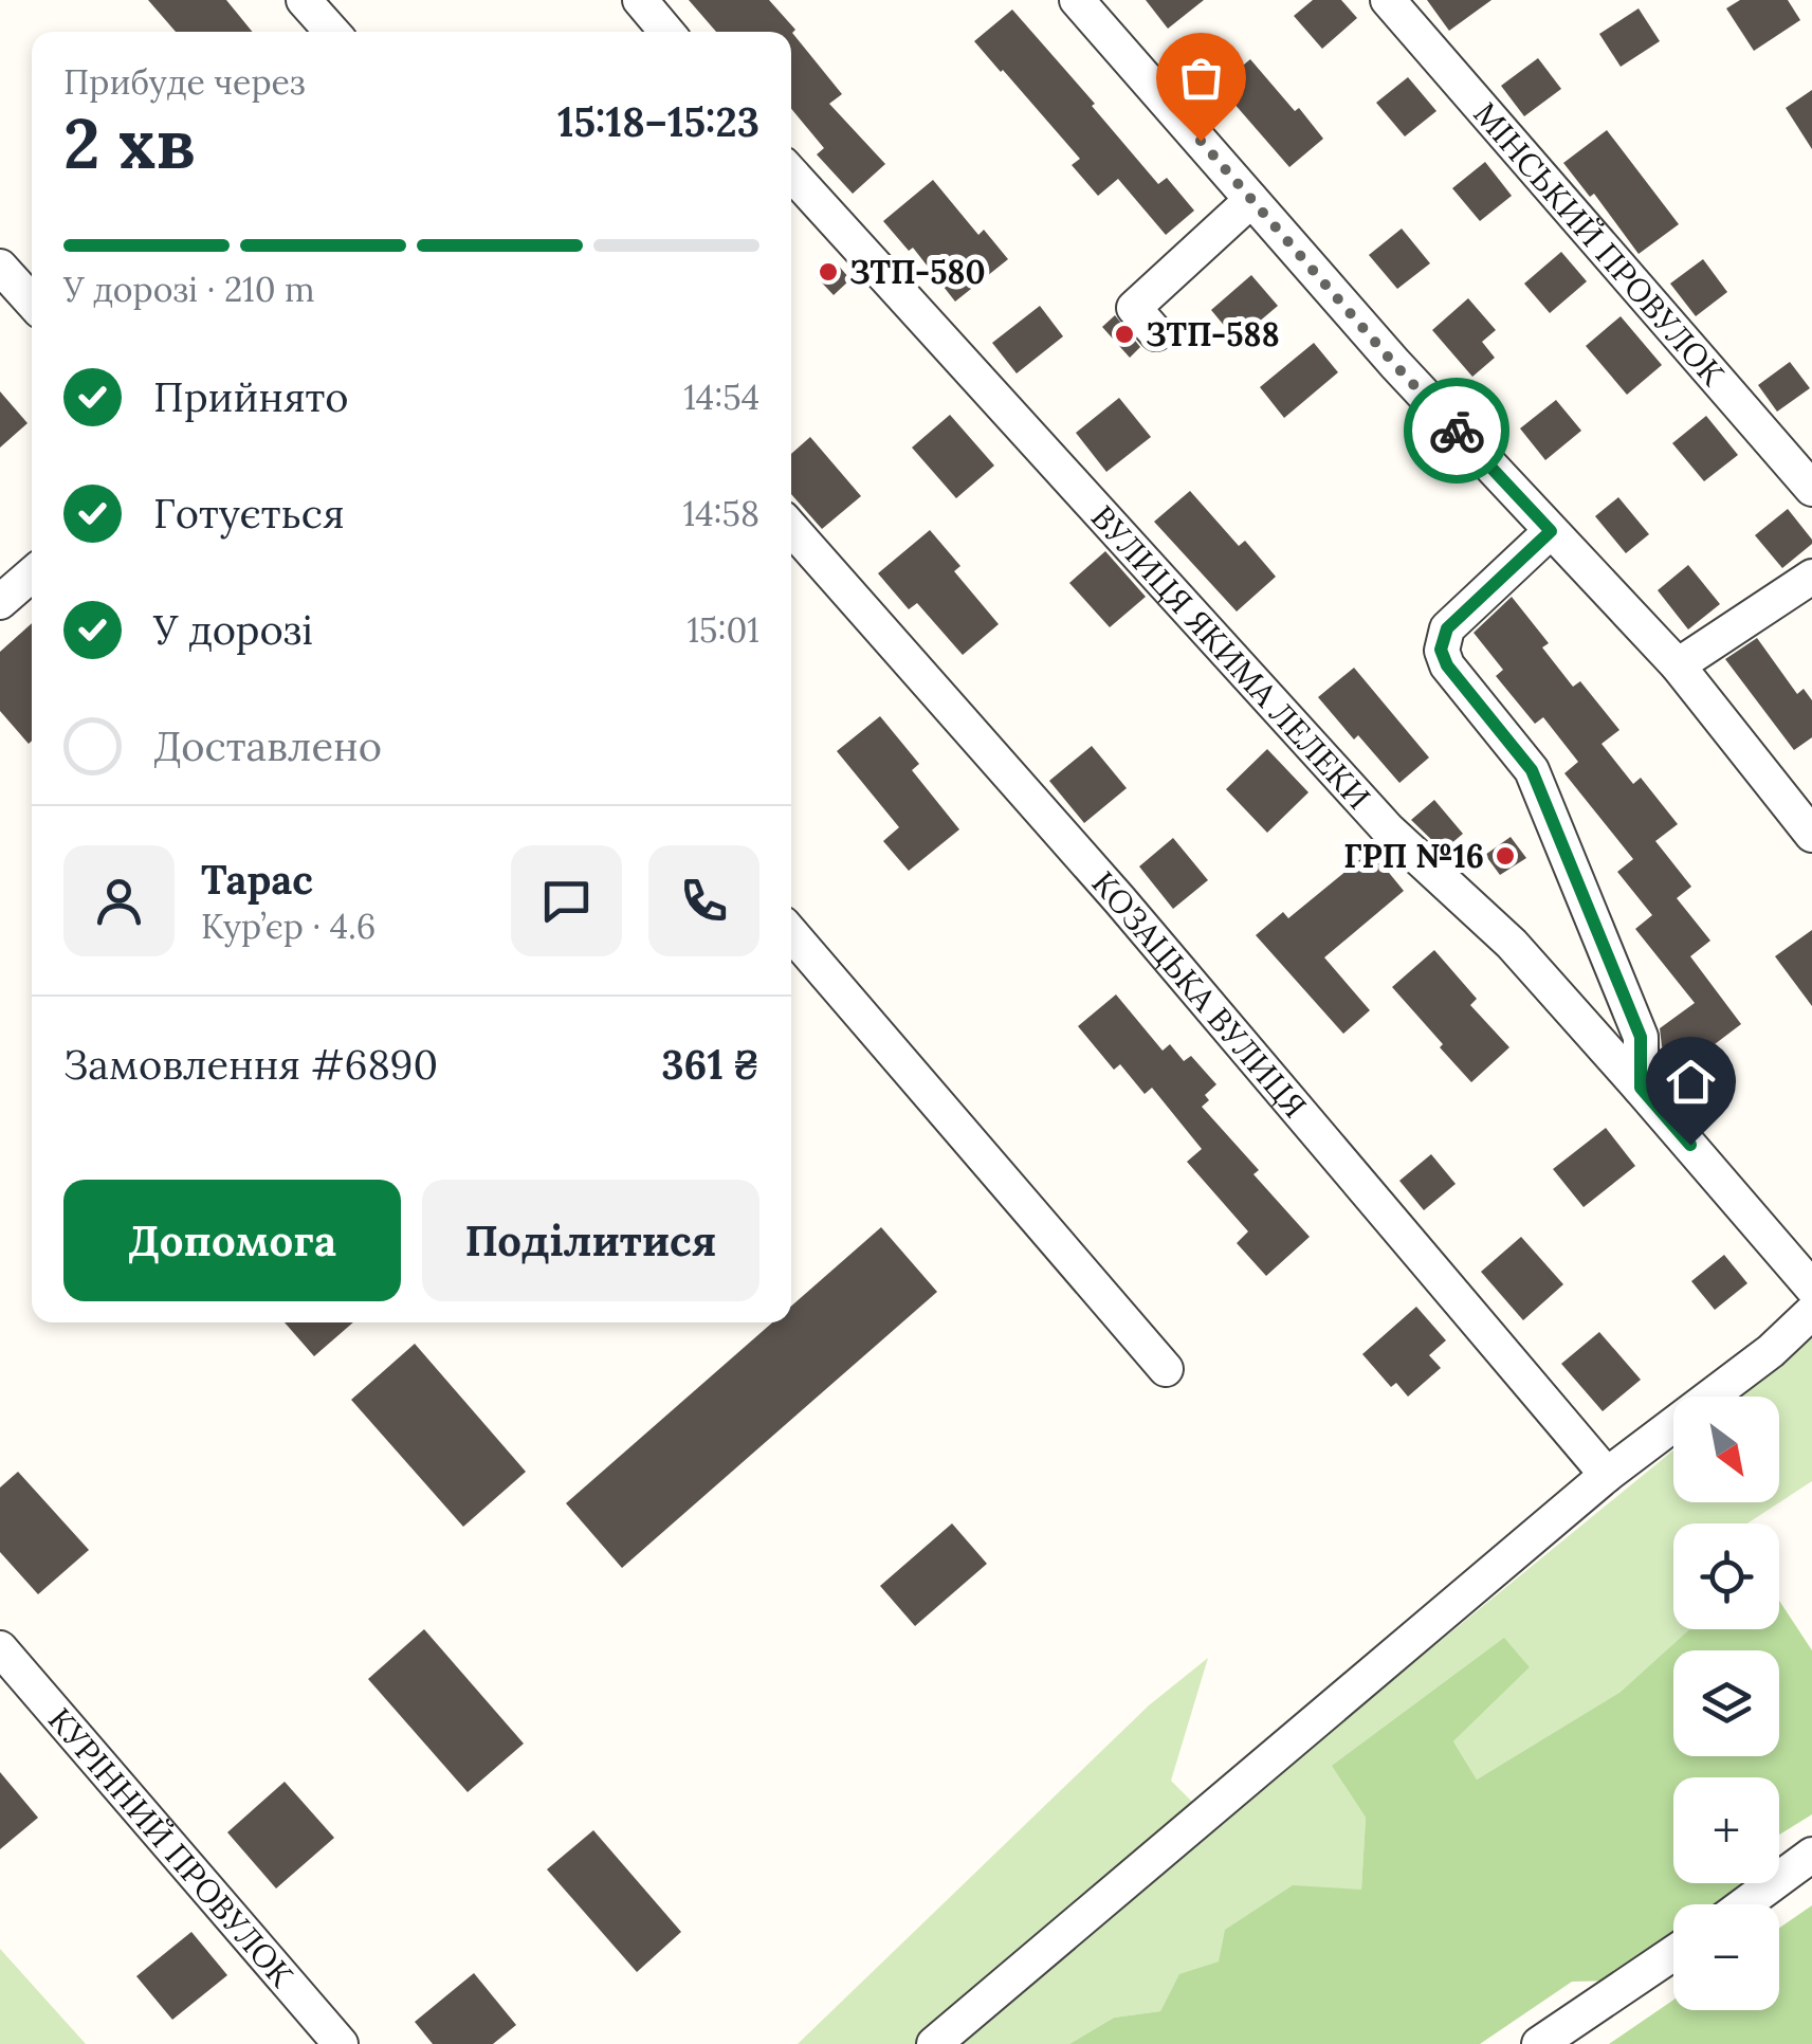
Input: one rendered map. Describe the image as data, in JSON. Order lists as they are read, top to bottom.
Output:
{
  "streets": {
    "street": [
      "МІНСЬКИЙ ПРОВУЛОК",
      "ВУЛИЦЯ ЯКИМА ЛЕЛЕКИ",
      "КОЗАЦЬКА ВУЛИЦЯ",
      "КУРІННИЙ ПРОВУЛОК"
    ]
  },
  "places": ["ЗТП-580", "ЗТП-588", "ГРП №16"],
  "north": "bottom right",
  "page": {
    "heading": ["2 хв", "Прибуде через", "15:18–15:23"],
    "panel": [
      "Тарас",
      "Кур’єр · 4.6",
      "Замовлення #6890",
      "361 ₴"
    ],
    "bar": "У дорозі · 210 m",
    "list": [
      ["Прийнято", "14:54"],
      ["Готується", "14:58"],
      ["У дорозі", "15:01"],
      "Доставлено"
    ],
    "buttons": ["Допомога", "Поділитися"],
    "map_buttons": ["+", "−"]
  }
}
